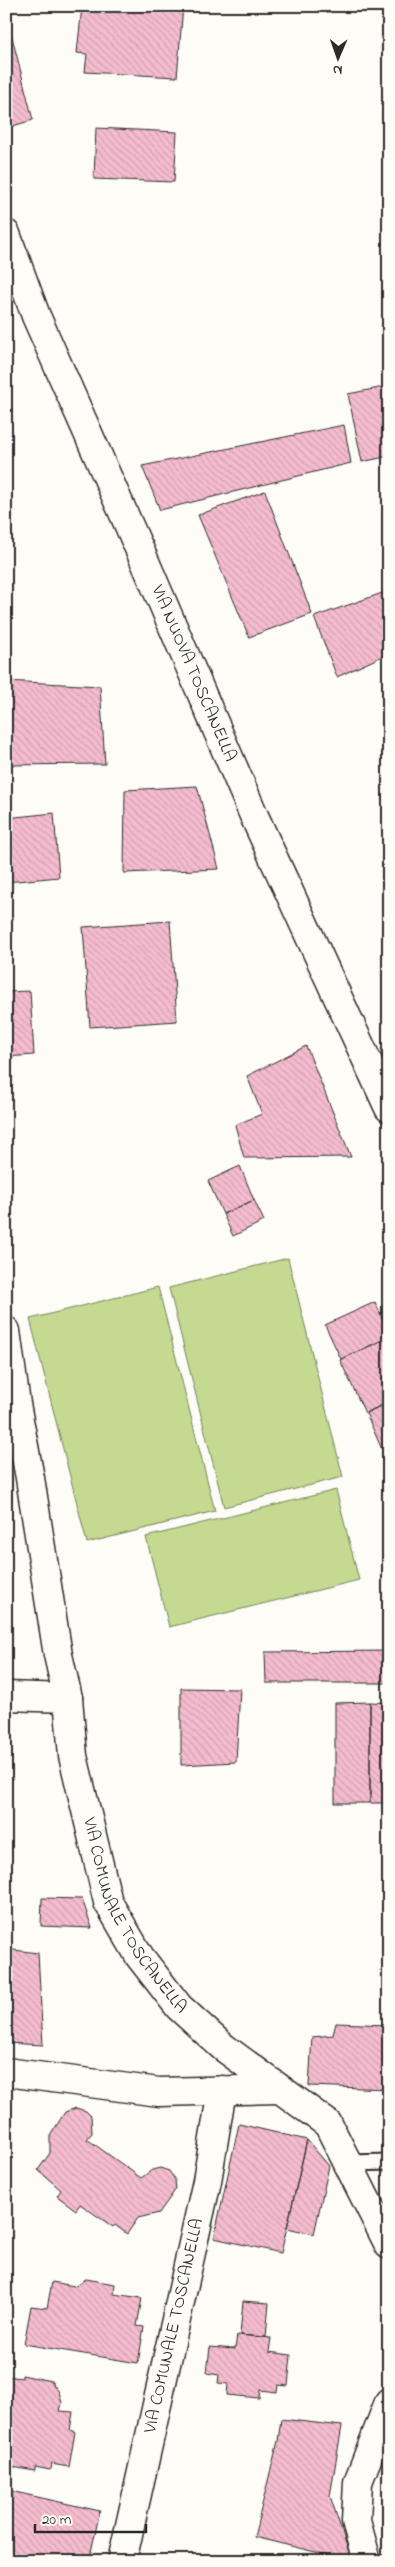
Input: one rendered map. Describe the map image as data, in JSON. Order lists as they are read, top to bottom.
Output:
{
  "streets": {
    "street": ["VIA NUOVA TOSCANELLA", "VIA COMUNALE TOSCANELLA"]
  },
  "scale_bar": "20 m",
  "north": "bottom"
}
